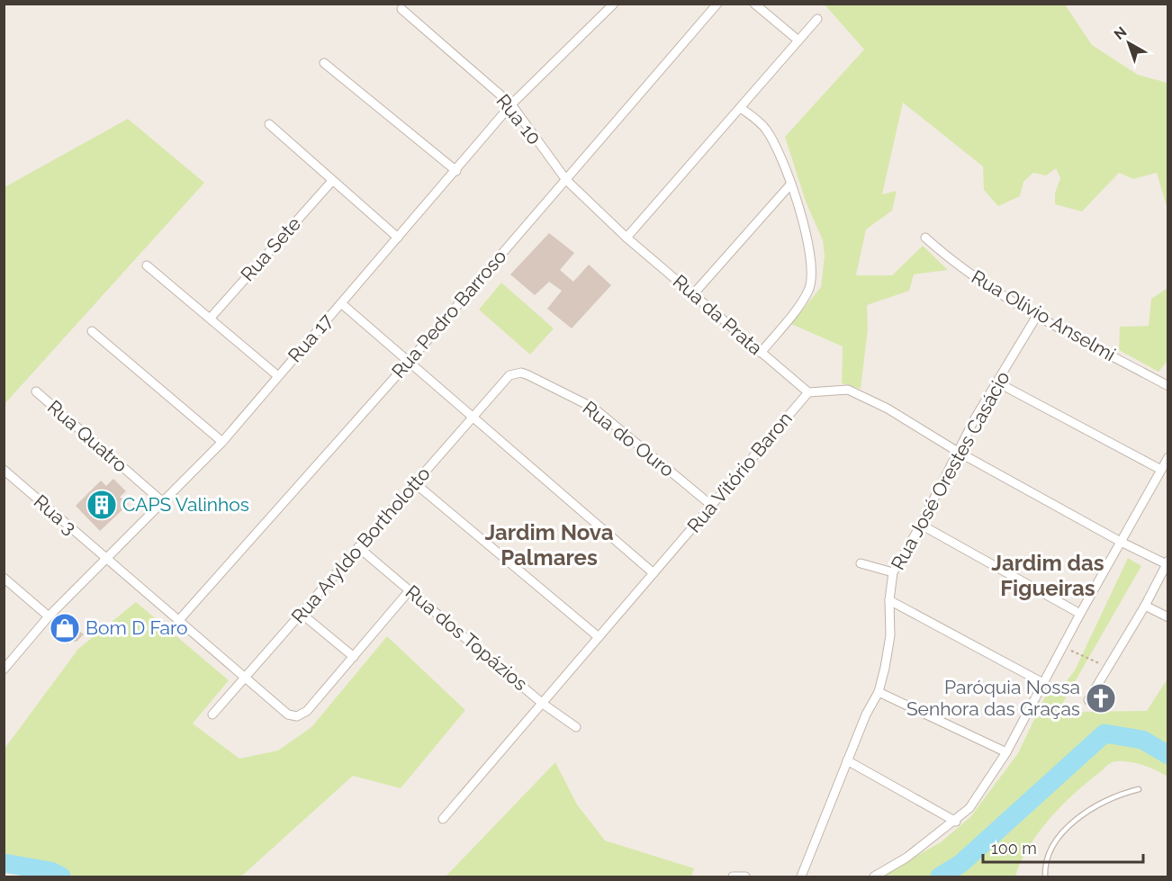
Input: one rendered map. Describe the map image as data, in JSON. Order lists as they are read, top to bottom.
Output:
{
  "streets": {
    "street": [
      "Rua 10",
      "Rua Sete",
      "Rua Pedro Barroso",
      "Rua da Prata",
      "Rua Olívio Anselmi",
      "Rua 17",
      "Rua Quatro",
      "Rua do Ouro",
      "Rua José Orestes Casácio",
      "Rua Vitório Baron",
      "Rua 3",
      "Rua Aryldo Bortholotto",
      "Rua dos Topázios"
    ]
  },
  "crossings": [
    ["Rua 10", "Rua Pedro Barroso"],
    ["Rua 10", "Rua da Prata"],
    ["Rua 10", "Rua 17"],
    ["Rua Pedro Barroso", "Rua 3"],
    ["Rua da Prata", "Rua Vitório Baron"],
    ["Rua Olívio Anselmi", "Rua José Orestes Casácio"],
    ["Rua 17", "Rua Quatro"],
    ["Rua 17", "Rua 3"],
    ["Rua do Ouro", "Rua Vitório Baron"],
    ["Rua do Ouro", "Rua Aryldo Bortholotto"],
    ["Rua Vitório Baron", "Rua dos Topázios"],
    ["Rua 3", "Rua Aryldo Bortholotto"],
    ["Rua Aryldo Bortholotto", "Rua dos Topázios"]
  ],
  "districts": ["Jardim Nova Palmares", "Jardim das Figueiras"],
  "places": {
    "building": ["CAPS Valinhos"],
    "shop": ["Bom D Faro"],
    "church": ["Paróquia Nossa Senhora das Graças"]
  },
  "scale_bar": "100 m",
  "north": "top left"
}
